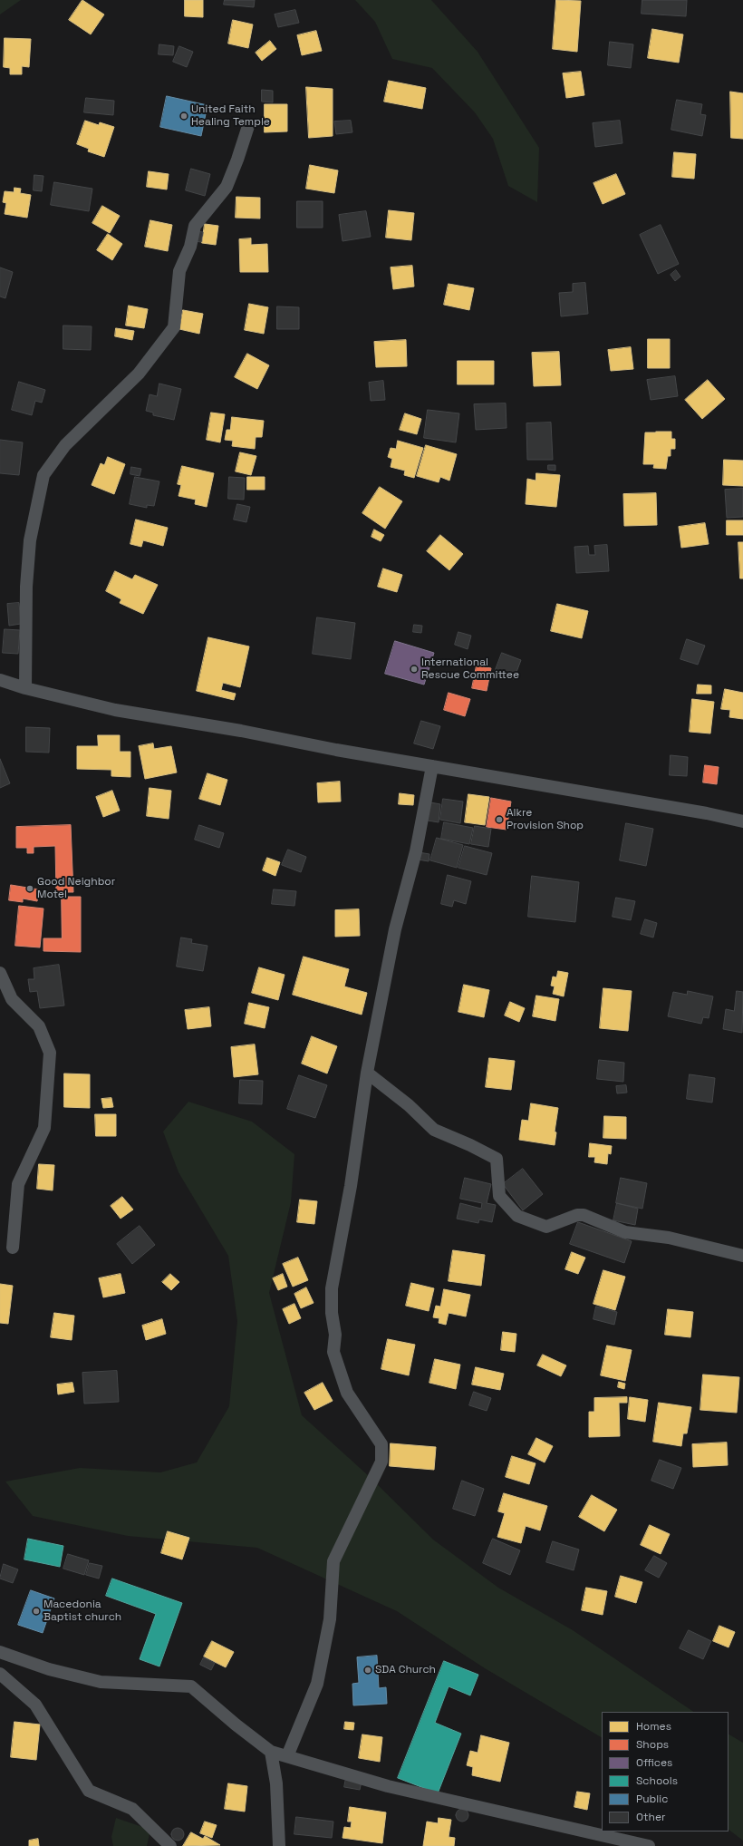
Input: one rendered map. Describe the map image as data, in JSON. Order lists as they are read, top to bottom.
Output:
{
  "places": [
    "United Faith Healing Temple",
    "International Rescue Committee",
    "Alkre Provision Shop",
    "Good Neighbor Motel",
    "Macedonia Baptist church",
    "SDA Church"
  ],
  "legend": [
    "Homes",
    "Shops",
    "Offices",
    "Schools",
    "Public",
    "Other"
  ]
}
